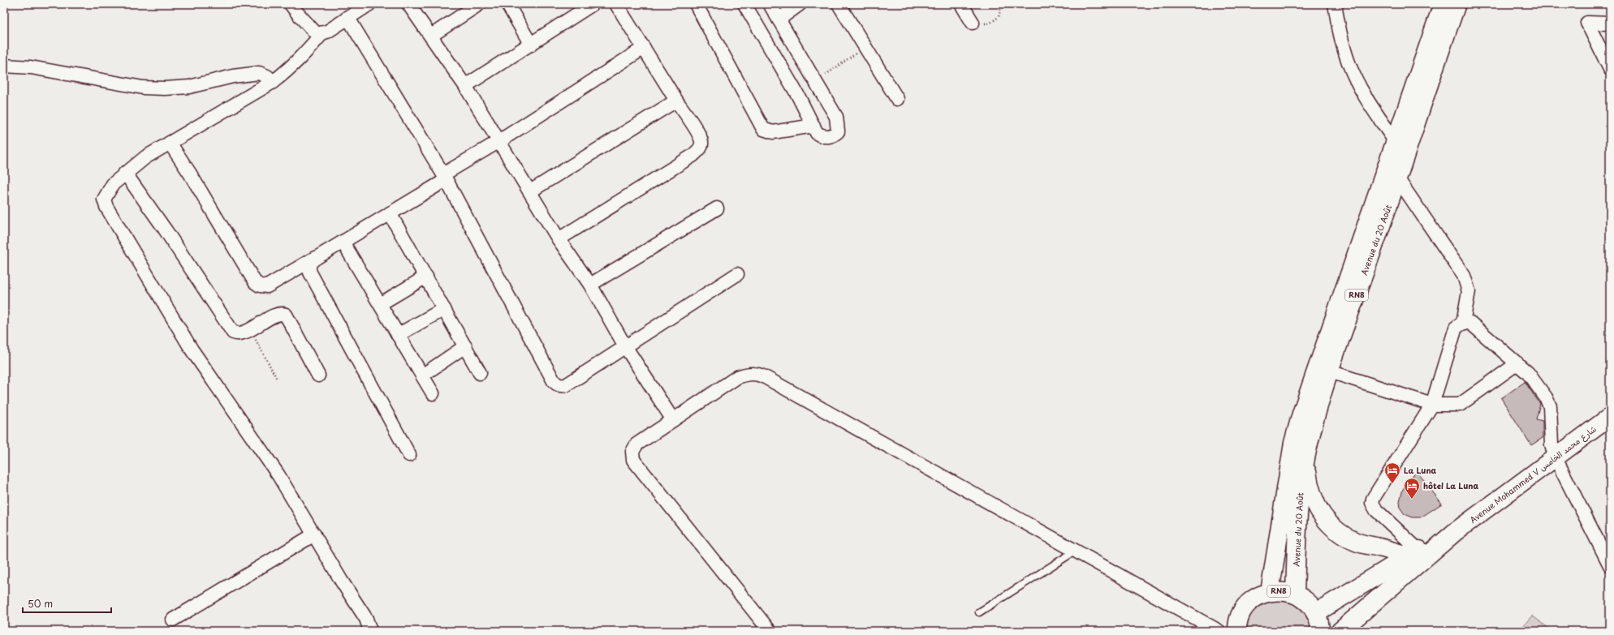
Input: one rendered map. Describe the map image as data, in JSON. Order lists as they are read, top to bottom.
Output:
{
  "streets": {
    "main road": ["Avenue du 20 Août", "RN8", "Avenue Mohammed V شارع محمد الخامس"]
  },
  "crossings": [
    ["Avenue du 20 Août", "RN8"],
    ["RN8", "Avenue Mohammed V شارع محمد الخامس"]
  ],
  "places": {
    "hotel": ["La Luna", "hôtel La Luna"]
  },
  "scale_bar": "50 m"
}
